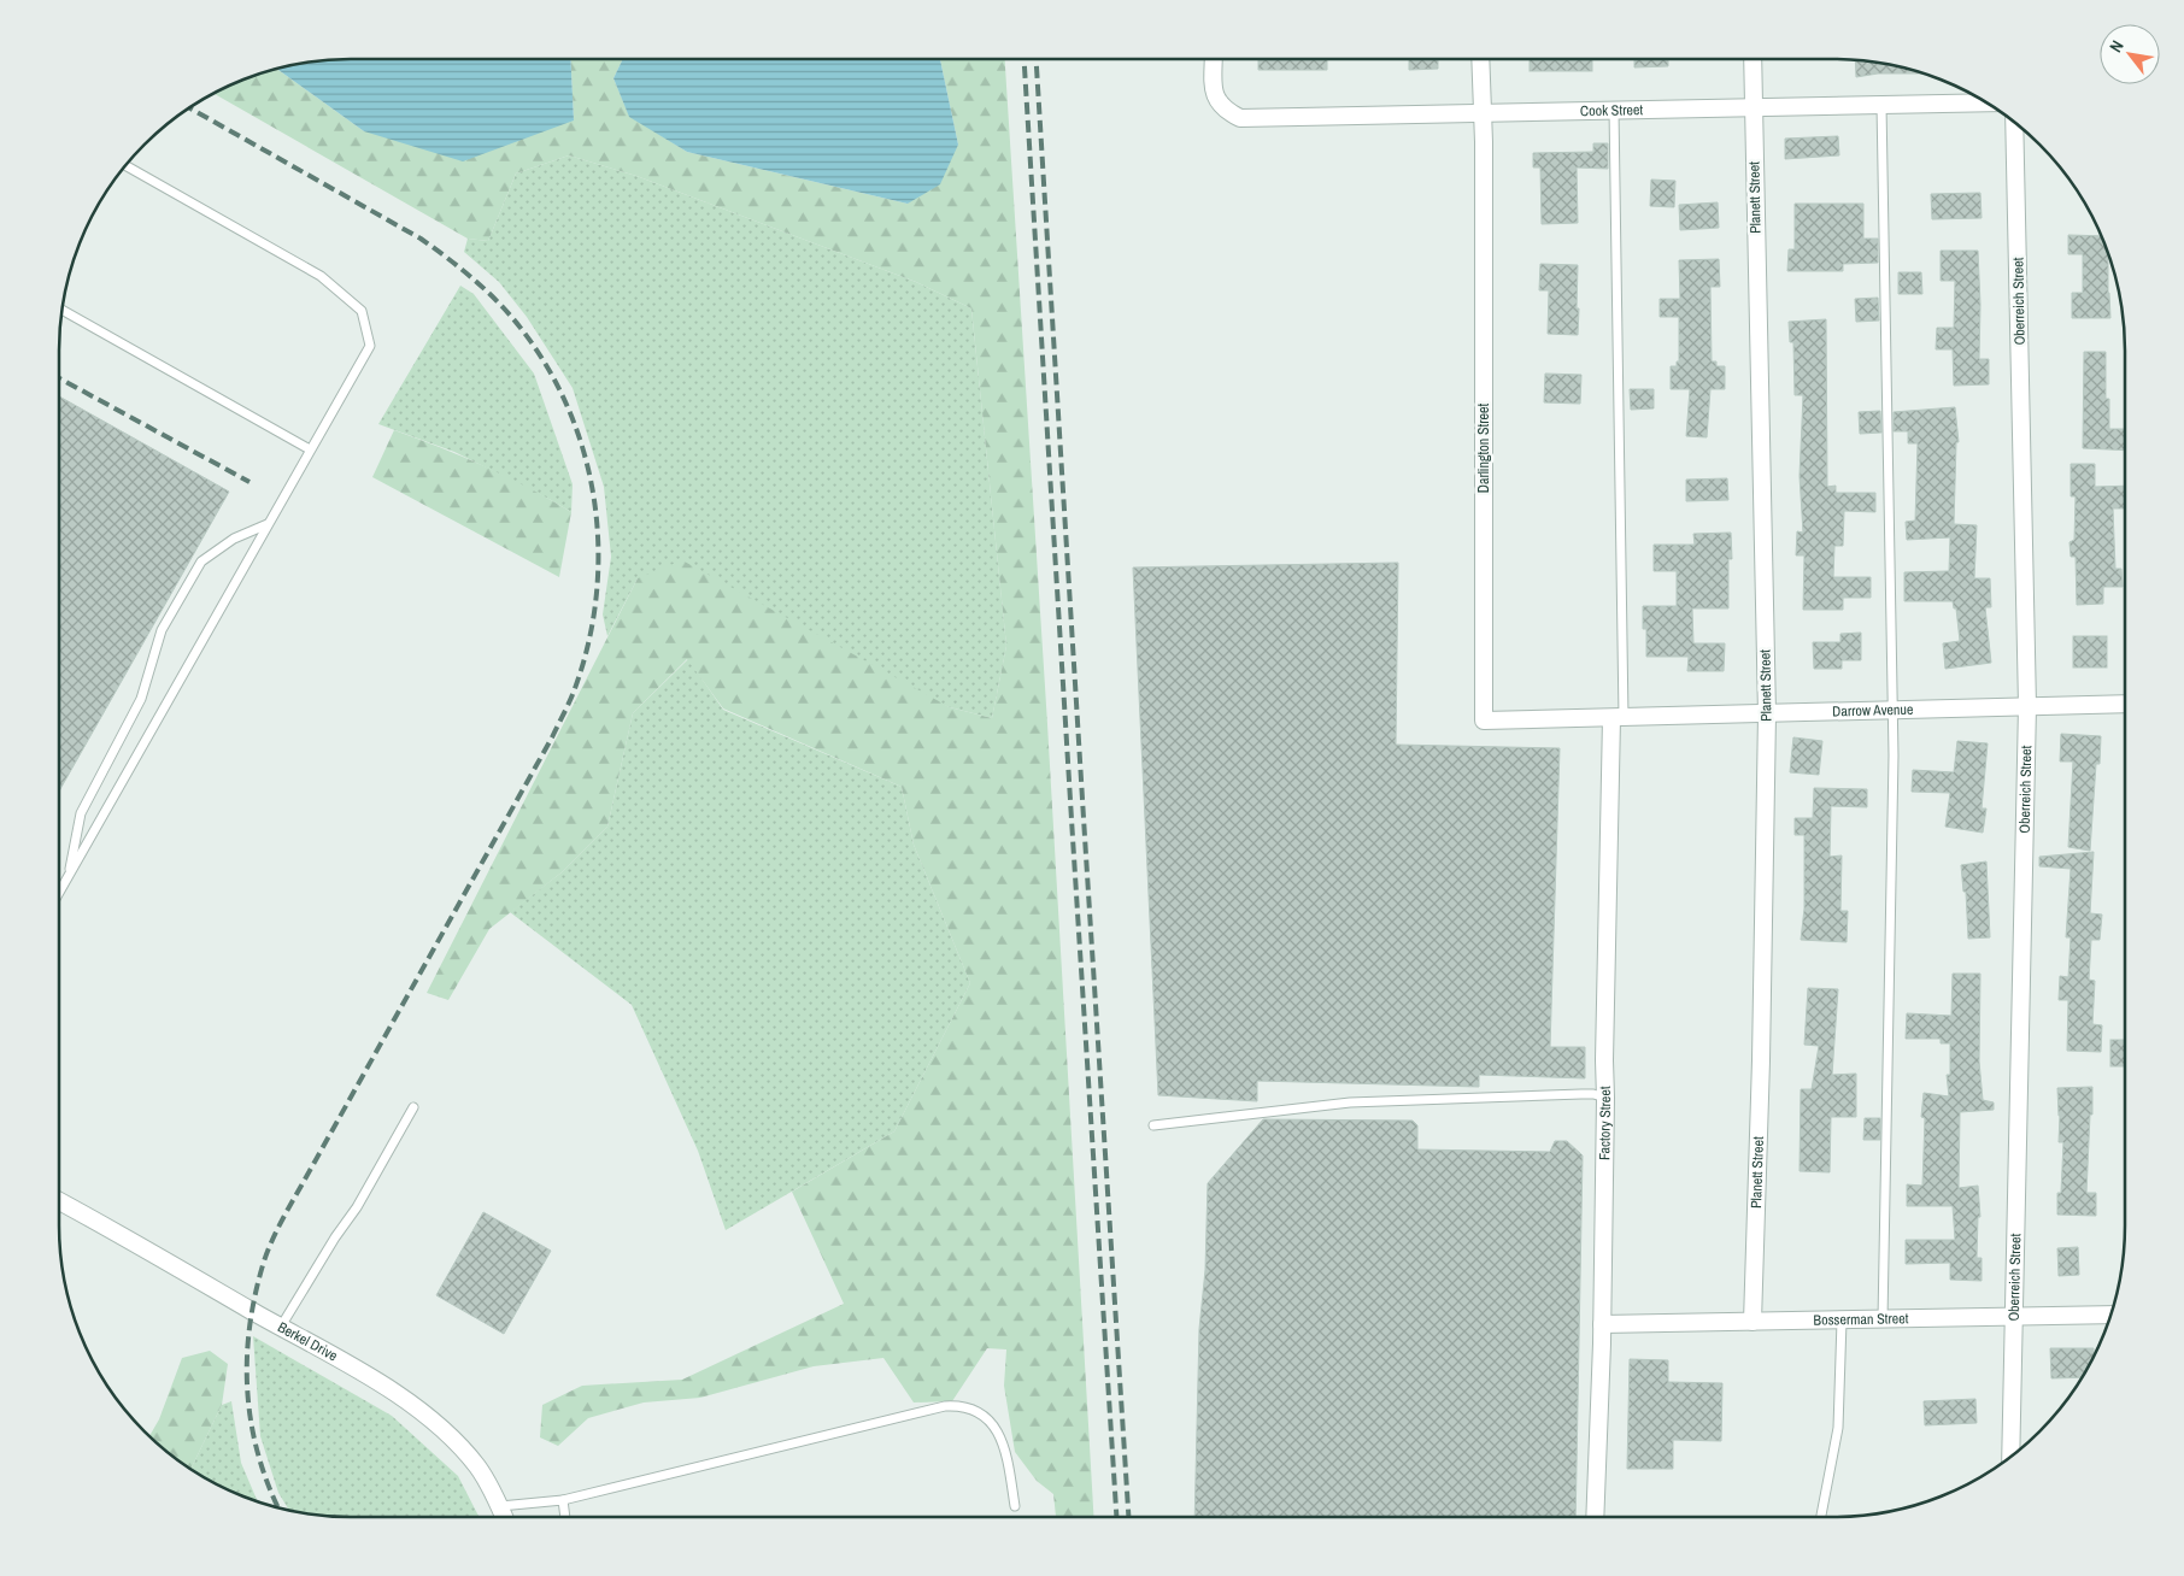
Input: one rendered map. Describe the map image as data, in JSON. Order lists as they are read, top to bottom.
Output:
{
  "streets": {
    "street": [
      "Cook Street",
      "Planett Street",
      "Oberreich Street",
      "Darlington Street",
      "Darrow Avenue",
      "Factory Street",
      "Bosserman Street",
      "Berkel Drive"
    ]
  },
  "crossings": [
    ["Cook Street", "Planett Street"],
    ["Cook Street", "Darlington Street"],
    ["Planett Street", "Darrow Avenue"],
    ["Planett Street", "Bosserman Street"],
    ["Oberreich Street", "Darrow Avenue"],
    ["Oberreich Street", "Bosserman Street"],
    ["Darlington Street", "Darrow Avenue"],
    ["Darlington Street", "Factory Street"],
    ["Darrow Avenue", "Factory Street"],
    ["Factory Street", "Bosserman Street"]
  ],
  "north": "top left"
}
